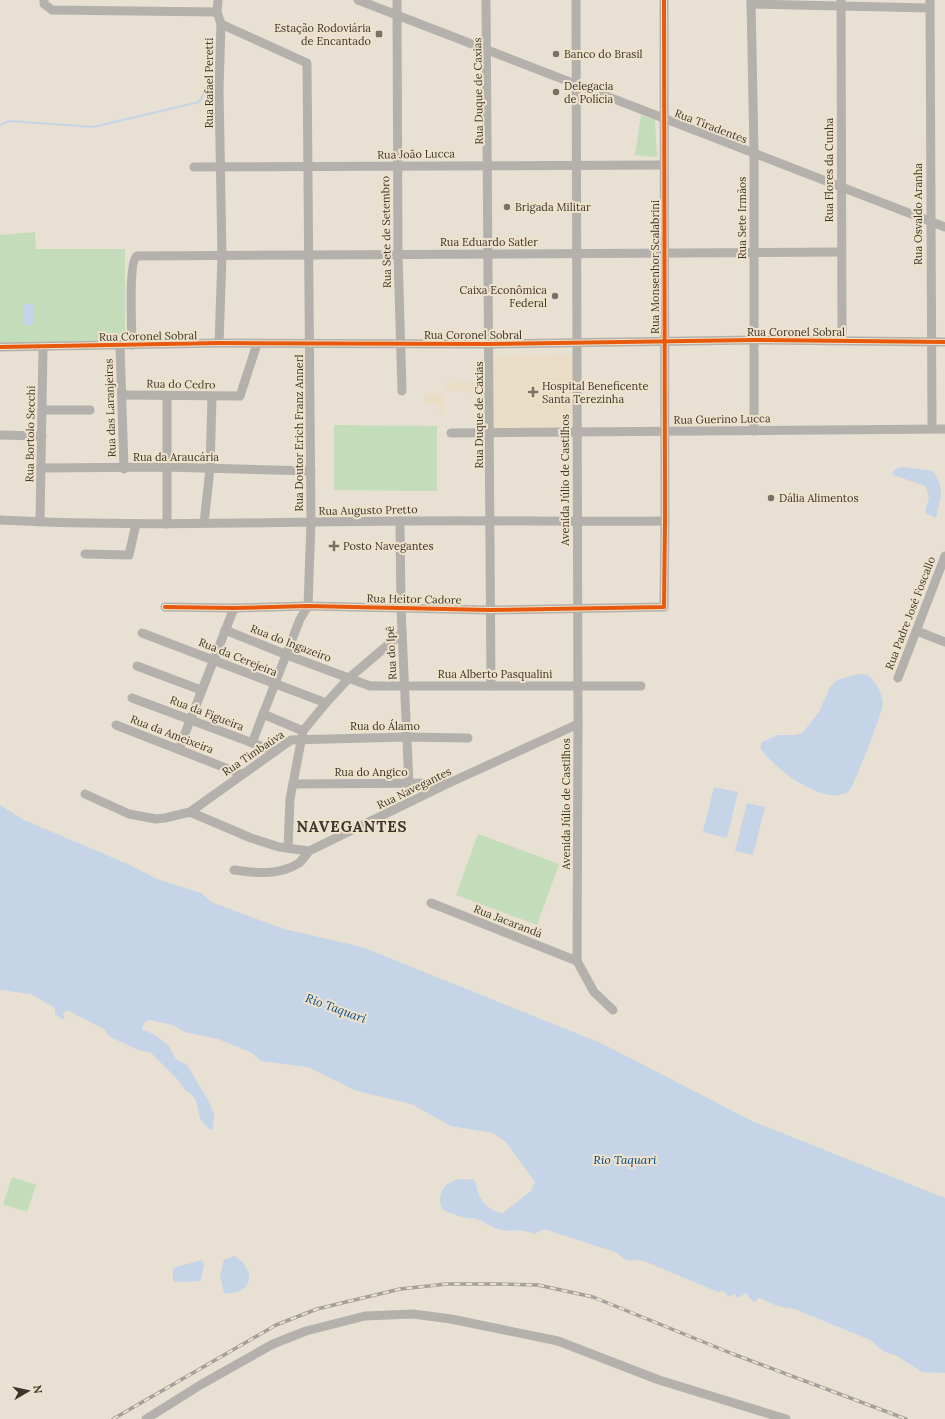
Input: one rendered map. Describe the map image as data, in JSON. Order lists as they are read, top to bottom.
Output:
{
  "streets": {
    "street": [
      "Rua Rafael Peretti",
      "Rua Duque de Caxias",
      "Rua Tiradentes",
      "Rua João Lucca",
      "Rua Flores da Cunha",
      "Rua Osvaldo Aranha",
      "Rua Sete Irmãos",
      "Rua Sete de Setembro",
      "Rua Eduardo Satler",
      "Rua Monsenhor Scalabrini",
      "Rua Coronel Sobral",
      "Rua do Cedro",
      "Rua das Laranjeiras",
      "Rua Guerino Lucca",
      "Rua Doutor Erich Franz Annerl",
      "Rua Bortolo Secchi",
      "Rua da Araucária",
      "Avenida Júlio de Castilhos",
      "Rua Augusto Pretto",
      "Rua Heitor Cadore",
      "Rua Padre José Foscallo",
      "Rua do Ingazeiro",
      "Rua do Ipê",
      "Rua da Cerejeira",
      "Rua Alberto Pasqualini",
      "Rua da Figueira",
      "Rua do Álamo",
      "Rua da Ameixeira",
      "Rua Timbaúva",
      "Rua do Angico",
      "Rua Navegantes",
      "Rua Jacarandá"
    ]
  },
  "crossings": [
    ["Rua Rafael Peretti", "Rua João Lucca"],
    ["Rua Rafael Peretti", "Rua Eduardo Satler"],
    ["Rua Rafael Peretti", "Rua Doutor Erich Franz Annerl"],
    ["Rua Duque de Caxias", "Rua Tiradentes"],
    ["Rua Duque de Caxias", "Rua João Lucca"],
    ["Rua Duque de Caxias", "Rua Eduardo Satler"],
    ["Rua Duque de Caxias", "Rua Coronel Sobral"],
    ["Rua Duque de Caxias", "Rua Guerino Lucca"],
    ["Rua Duque de Caxias", "Rua Augusto Pretto"],
    ["Rua Duque de Caxias", "Rua Heitor Cadore"],
    ["Rua Duque de Caxias", "Rua Alberto Pasqualini"],
    ["Rua Tiradentes", "Rua Flores da Cunha"],
    ["Rua Tiradentes", "Rua Osvaldo Aranha"],
    ["Rua Tiradentes", "Rua Sete Irmãos"],
    ["Rua Tiradentes", "Rua Sete de Setembro"],
    ["Rua Tiradentes", "Rua Monsenhor Scalabrini"],
    ["Rua Tiradentes", "Avenida Júlio de Castilhos"],
    ["Rua João Lucca", "Rua Sete de Setembro"],
    ["Rua João Lucca", "Rua Monsenhor Scalabrini"],
    ["Rua João Lucca", "Rua Doutor Erich Franz Annerl"],
    ["Rua João Lucca", "Avenida Júlio de Castilhos"],
    ["Rua Flores da Cunha", "Rua Eduardo Satler"],
    ["Rua Flores da Cunha", "Rua Coronel Sobral"],
    ["Rua Osvaldo Aranha", "Rua Coronel Sobral"],
    ["Rua Osvaldo Aranha", "Rua Guerino Lucca"],
    ["Rua Sete Irmãos", "Rua Eduardo Satler"],
    ["Rua Sete Irmãos", "Rua Coronel Sobral"],
    ["Rua Sete Irmãos", "Rua Guerino Lucca"],
    ["Rua Sete de Setembro", "Rua Eduardo Satler"],
    ["Rua Sete de Setembro", "Rua Coronel Sobral"],
    ["Rua Eduardo Satler", "Rua Monsenhor Scalabrini"],
    ["Rua Eduardo Satler", "Rua Coronel Sobral"],
    ["Rua Eduardo Satler", "Rua Doutor Erich Franz Annerl"],
    ["Rua Eduardo Satler", "Avenida Júlio de Castilhos"],
    ["Rua Monsenhor Scalabrini", "Rua Coronel Sobral"],
    ["Rua Monsenhor Scalabrini", "Rua Guerino Lucca"],
    ["Rua Monsenhor Scalabrini", "Rua Augusto Pretto"],
    ["Rua Monsenhor Scalabrini", "Rua Heitor Cadore"],
    ["Rua Coronel Sobral", "Rua do Cedro"],
    ["Rua Coronel Sobral", "Rua das Laranjeiras"],
    ["Rua Coronel Sobral", "Rua Doutor Erich Franz Annerl"],
    ["Rua Coronel Sobral", "Rua Bortolo Secchi"],
    ["Rua Coronel Sobral", "Avenida Júlio de Castilhos"],
    ["Rua do Cedro", "Rua das Laranjeiras"],
    ["Rua das Laranjeiras", "Rua da Araucária"],
    ["Rua Guerino Lucca", "Avenida Júlio de Castilhos"],
    ["Rua Doutor Erich Franz Annerl", "Rua da Araucária"],
    ["Rua Doutor Erich Franz Annerl", "Rua Augusto Pretto"],
    ["Rua Doutor Erich Franz Annerl", "Rua Heitor Cadore"],
    ["Rua Doutor Erich Franz Annerl", "Rua do Ingazeiro"],
    ["Rua Doutor Erich Franz Annerl", "Rua da Cerejeira"],
    ["Rua Doutor Erich Franz Annerl", "Rua da Figueira"],
    ["Rua Bortolo Secchi", "Rua da Araucária"],
    ["Rua Bortolo Secchi", "Rua Augusto Pretto"],
    ["Avenida Júlio de Castilhos", "Rua Augusto Pretto"],
    ["Avenida Júlio de Castilhos", "Rua Heitor Cadore"],
    ["Avenida Júlio de Castilhos", "Rua Alberto Pasqualini"],
    ["Avenida Júlio de Castilhos", "Rua Navegantes"],
    ["Avenida Júlio de Castilhos", "Rua Jacarandá"],
    ["Rua Augusto Pretto", "Rua do Ipê"],
    ["Rua Heitor Cadore", "Rua do Ipê"],
    ["Rua do Ingazeiro", "Rua Alberto Pasqualini"],
    ["Rua do Ipê", "Rua Alberto Pasqualini"],
    ["Rua do Ipê", "Rua do Álamo"],
    ["Rua do Ipê", "Rua do Angico"],
    ["Rua da Figueira", "Rua Timbaúva"],
    ["Rua do Álamo", "Rua Timbaúva"],
    ["Rua da Ameixeira", "Rua Timbaúva"],
    ["Rua do Angico", "Rua Navegantes"]
  ],
  "districts": ["NAVEGANTES"],
  "water": ["Rio Taquari"],
  "places": {
    "transit": ["Estação Rodoviária de Encantado"],
    "other": [
      "Banco do Brasil",
      "Delegacia de Polícia",
      "Brigada Militar",
      "Caixa Econômica Federal",
      "Dália Alimentos"
    ],
    "health": ["Hospital Beneficente Santa Terezinha", "Posto Navegantes"]
  },
  "north": "right"
}
